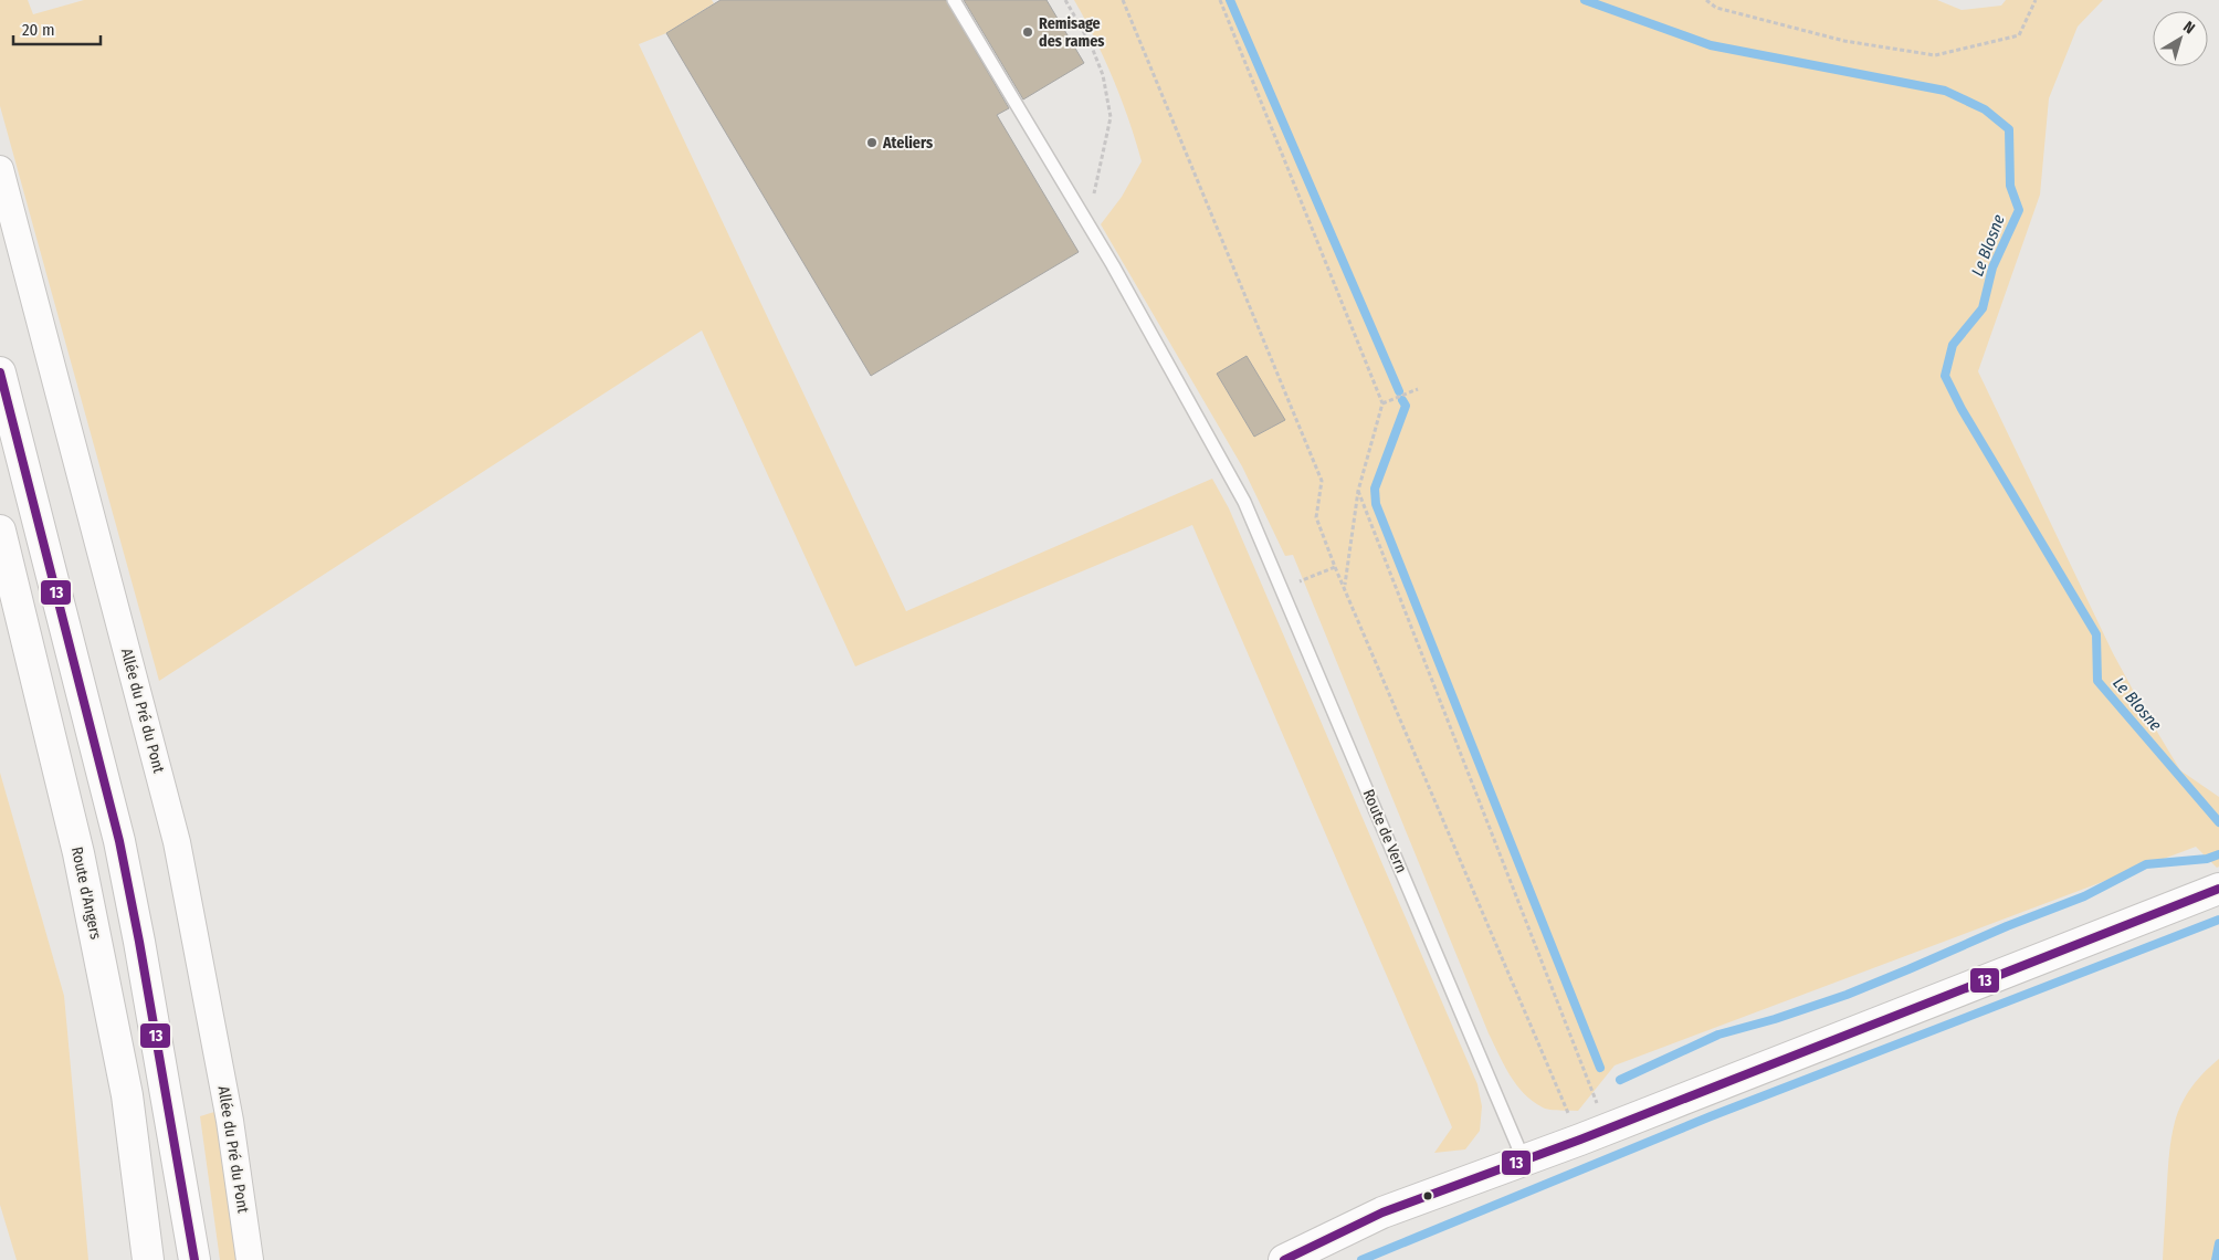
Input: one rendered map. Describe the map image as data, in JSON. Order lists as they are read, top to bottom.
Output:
{
  "streets": {
    "main road": ["Route d'Angers"],
    "street": ["Allée du Pré du Pont"],
    "lane": ["Route de Vern"]
  },
  "water": ["Le Blosne"],
  "places": ["Remisage des rames", "Ateliers"],
  "lines": ["transit line 13"],
  "scale_bar": "20 m",
  "north": "top right"
}
